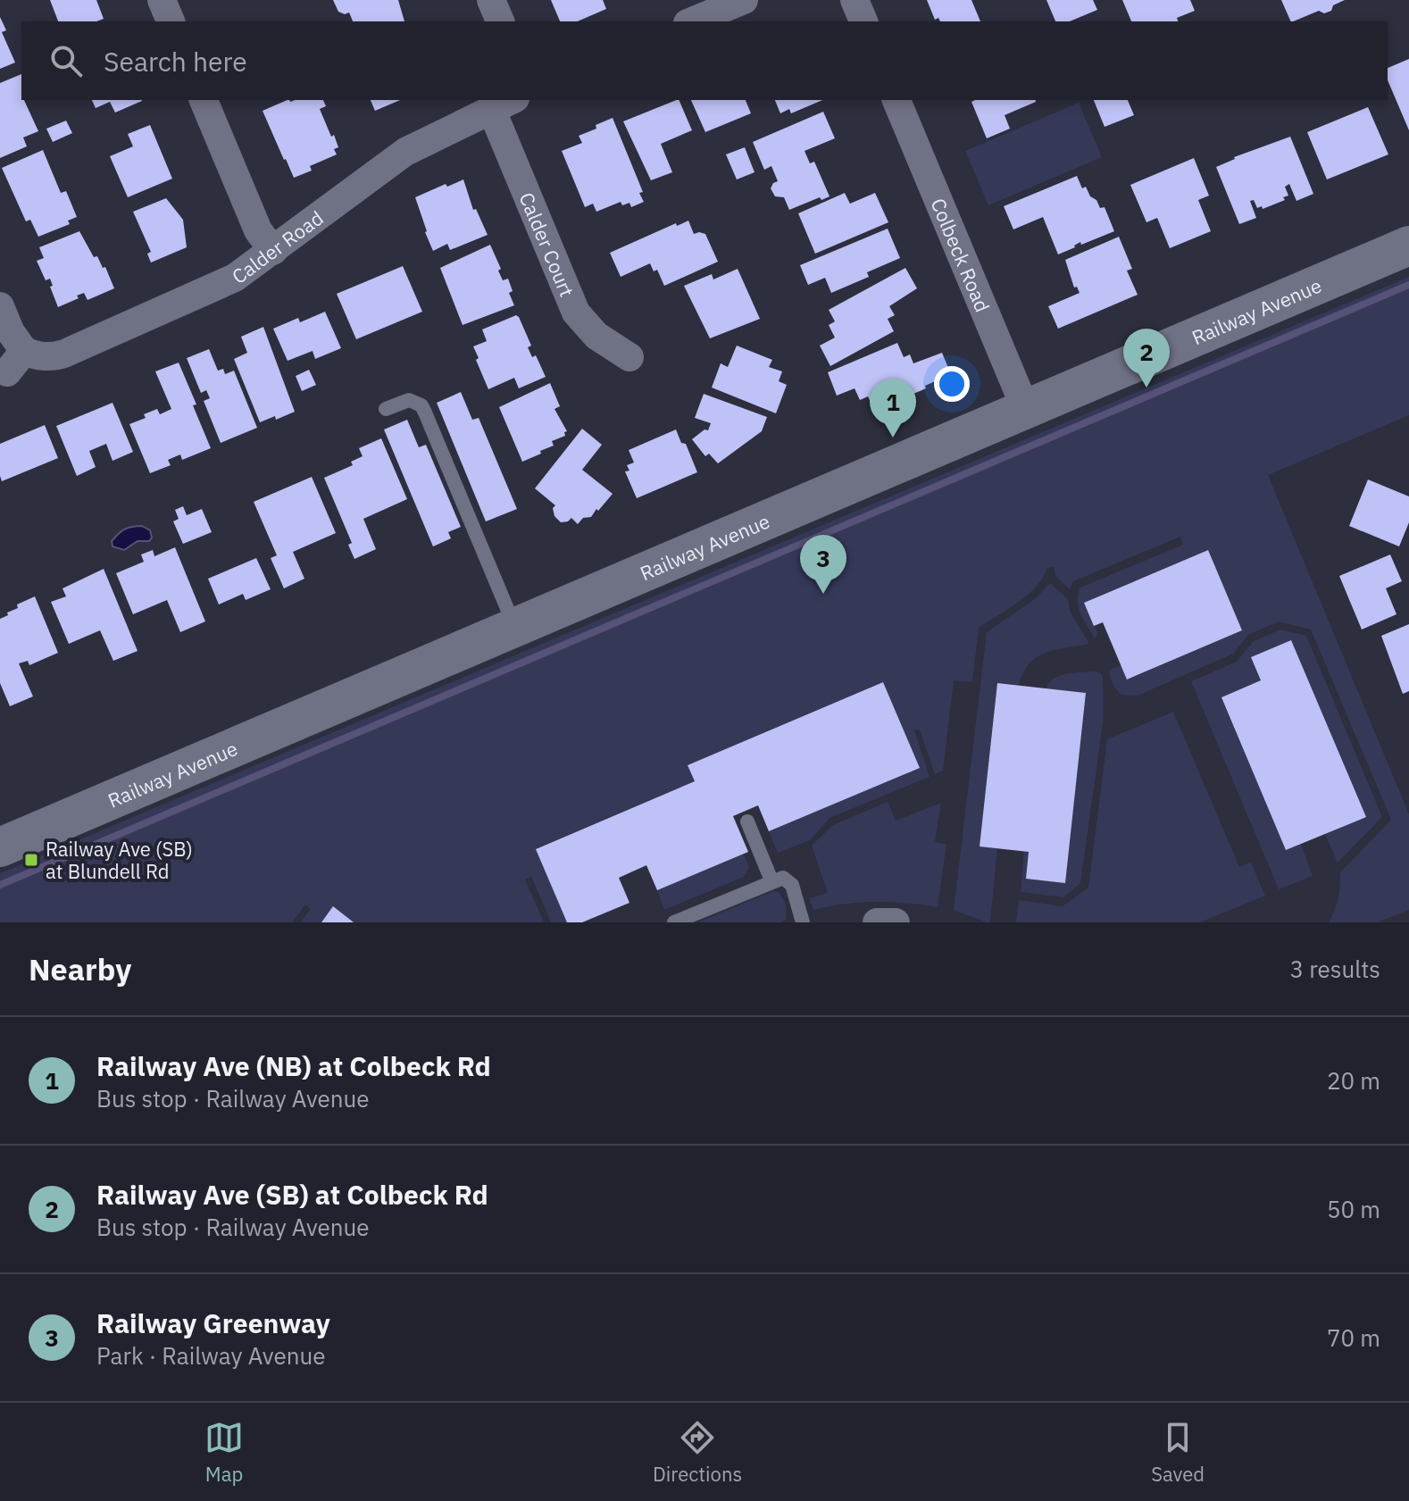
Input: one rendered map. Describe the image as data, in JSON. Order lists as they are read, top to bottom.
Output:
{
  "streets": {
    "main road": ["Railway Avenue"],
    "street": ["Calder Court", "Calder Road", "Colbeck Road"]
  },
  "crossings": [
    ["Calder Court", "Calder Road"],
    ["Colbeck Road", "Railway Avenue"]
  ],
  "places": {
    "transit": ["Railway Ave (SB) at Blundell Rd"]
  },
  "page": {
    "search": "Search here",
    "pins": ["2", "1", "3"],
    "heading": ["Nearby", "3 results"],
    "list": [
      {
        "mark": "1",
        "name": "Railway Ave (NB) at Colbeck Rd",
        "note": "Bus stop · Railway Avenue",
        "value": "20 m"
      },
      {
        "mark": "2",
        "name": "Railway Ave (SB) at Colbeck Rd",
        "note": "Bus stop · Railway Avenue",
        "value": "50 m"
      },
      {
        "mark": "3",
        "name": "Railway Greenway",
        "note": "Park · Railway Avenue",
        "value": "70 m"
      }
    ],
    "nav": ["Map", "Directions", "Saved"]
  }
}
